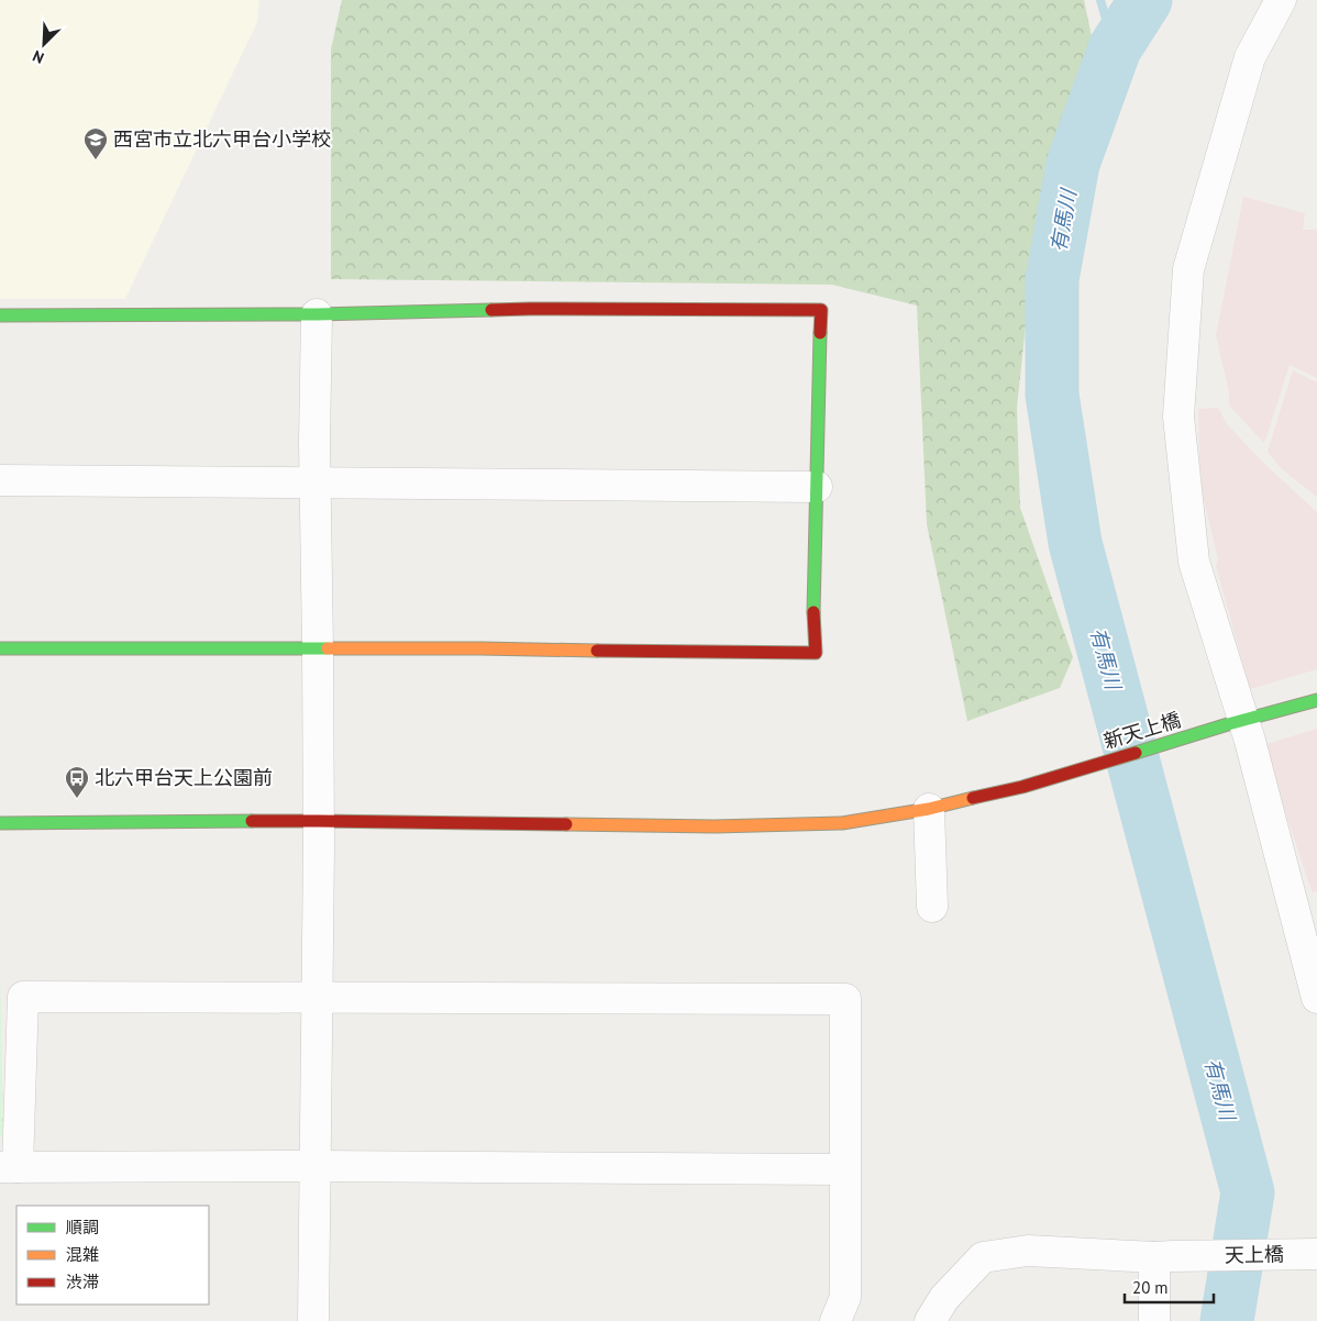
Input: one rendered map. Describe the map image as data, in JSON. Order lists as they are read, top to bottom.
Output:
{
  "streets": {
    "street": ["新天上橋", "天上橋"]
  },
  "water": ["有馬川"],
  "places": {
    "school or university": ["西宮市立北六甲台小学校"],
    "bus stop": ["北六甲台天上公園前"]
  },
  "legend": ["順調", "混雑", "渋滞"],
  "scale_bar": "20 m",
  "north": "bottom left"
}
